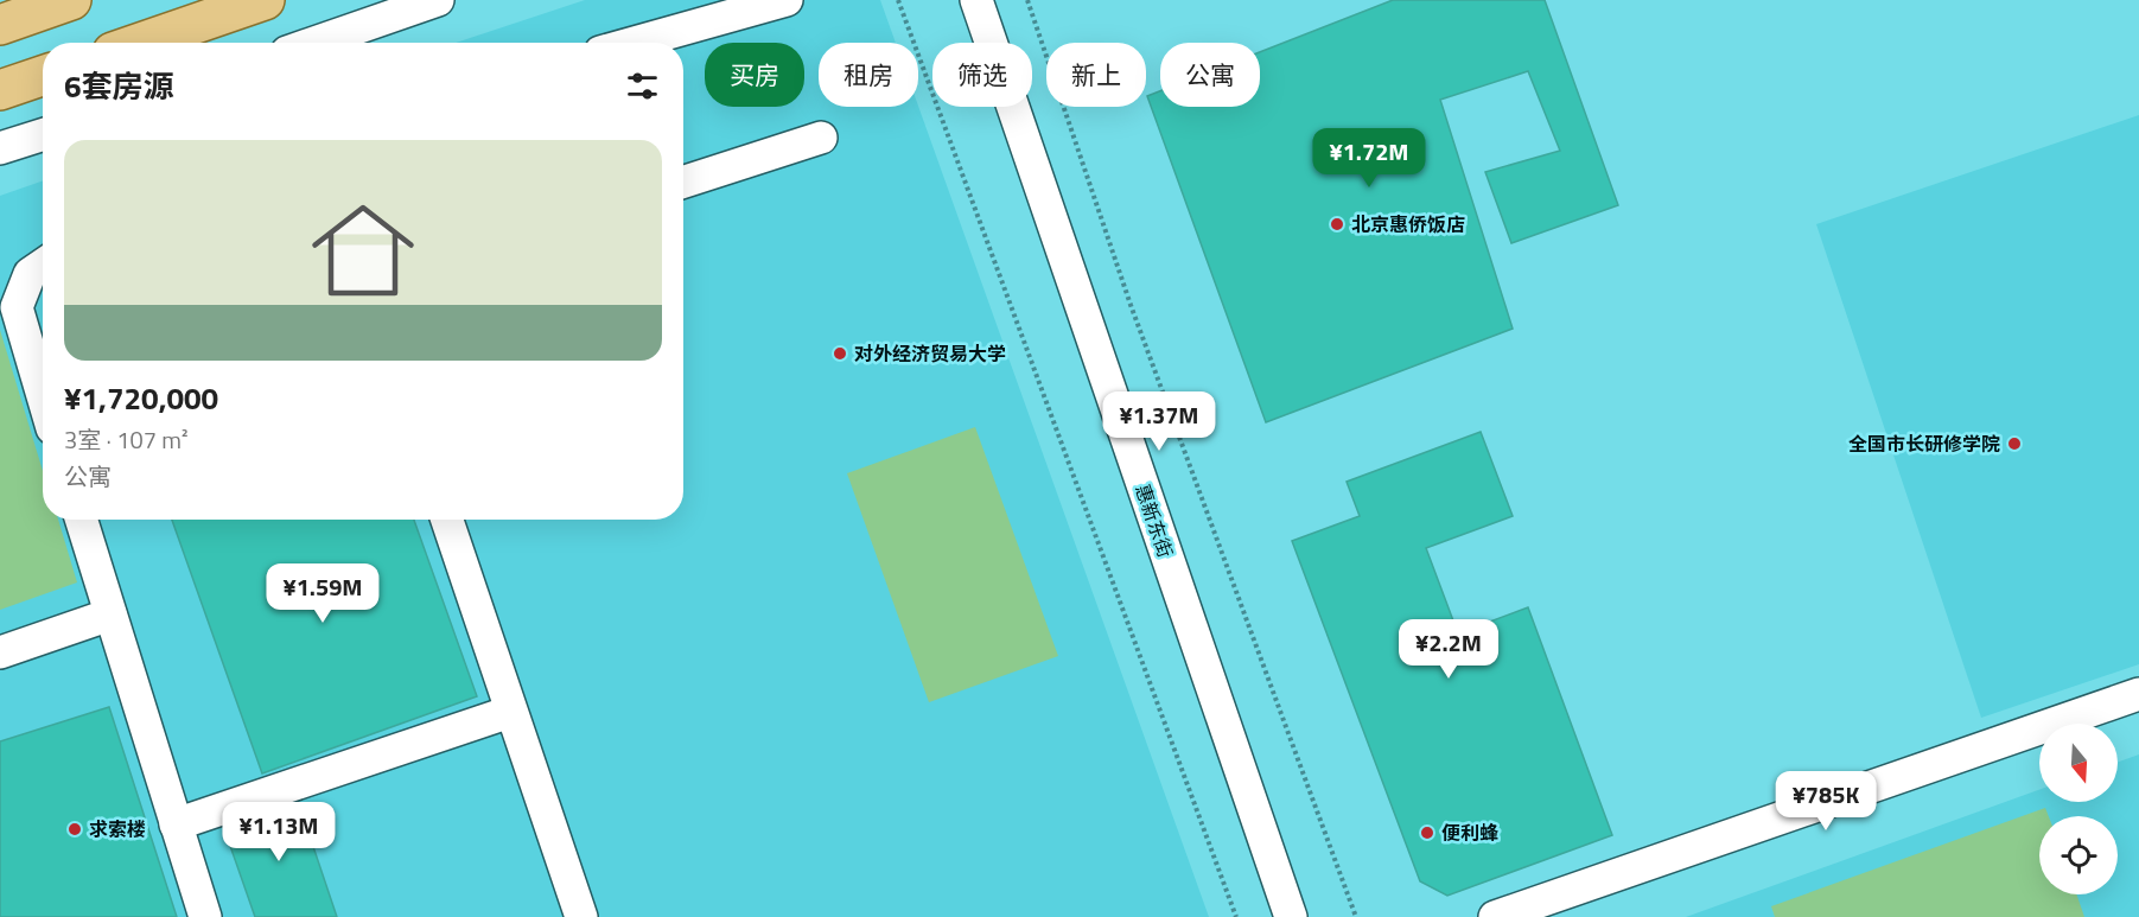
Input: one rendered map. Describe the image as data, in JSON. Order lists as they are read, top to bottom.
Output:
{
  "streets": {
    "street": ["惠新东街"]
  },
  "places": [
    "北京惠侨饭店",
    "对外经济贸易大学",
    "全国市长研修学院",
    "求索楼",
    "便利蜂"
  ],
  "north": "bottom",
  "page": {
    "chip": [
      "买房",
      "租房",
      "筛选",
      "新上",
      "公寓"
    ],
    "heading": "6套房源",
    "price": [
      "¥1.72M",
      "¥1.37M",
      "¥1.59M",
      "¥2.2M",
      "¥785K",
      "¥1.13M"
    ],
    "list": [
      {
        "name": "¥1,720,000",
        "note": "3室 · 107 m² · 公寓"
      }
    ]
  }
}
